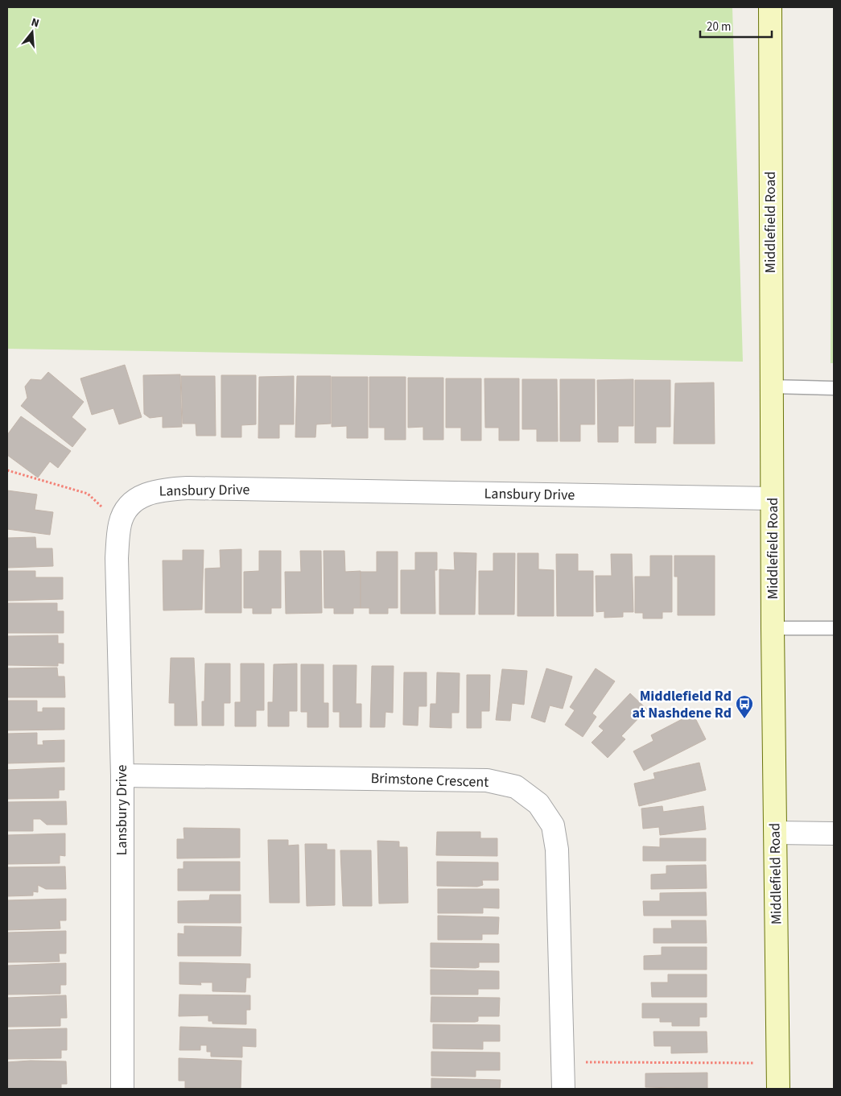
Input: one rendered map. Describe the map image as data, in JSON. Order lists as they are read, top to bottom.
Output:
{
  "streets": {
    "main road": ["Middlefield Road"],
    "street": ["Lansbury Drive", "Brimstone Crescent"]
  },
  "crossings": [
    ["Middlefield Road", "Lansbury Drive"],
    ["Lansbury Drive", "Brimstone Crescent"]
  ],
  "places": {
    "bus stop": ["Middlefield Rd at Nashdene Rd"]
  },
  "scale_bar": "20 m",
  "north": "top"
}
